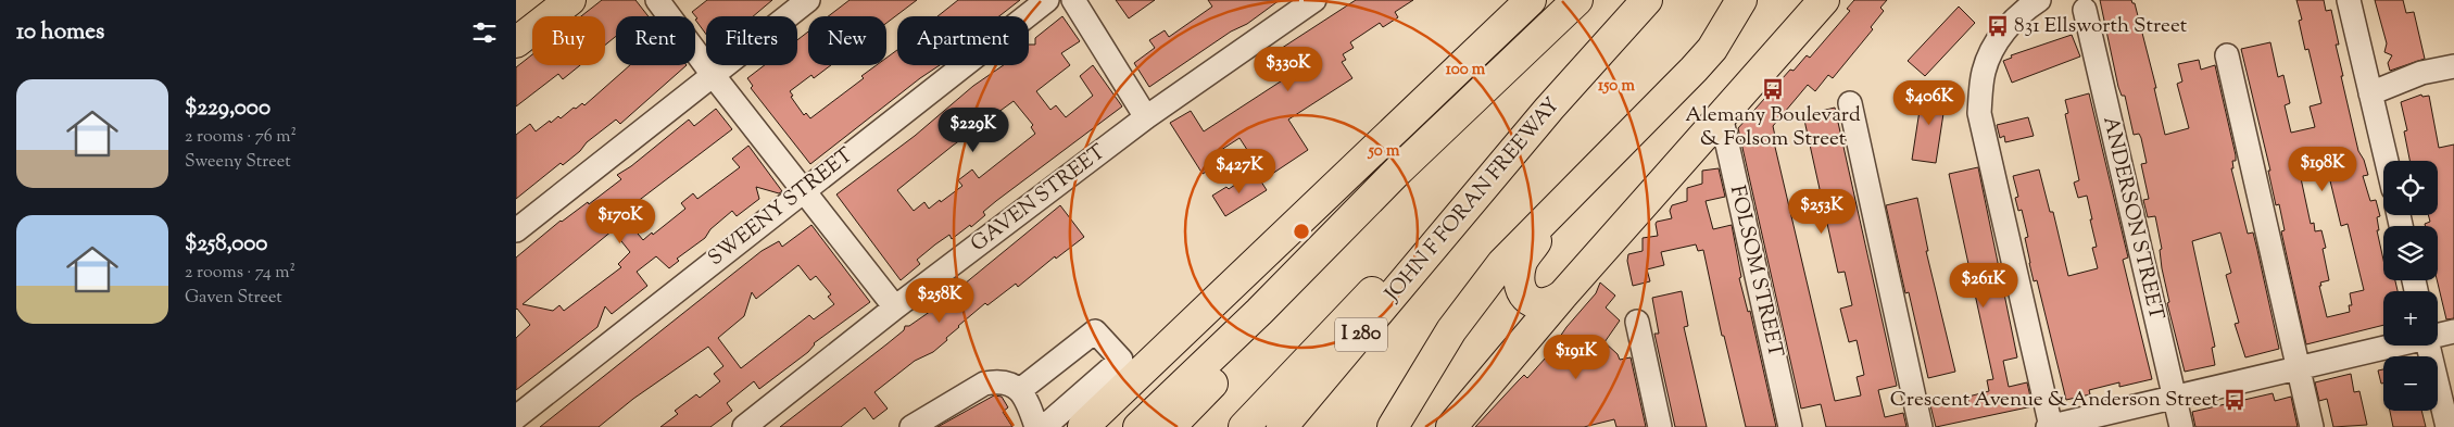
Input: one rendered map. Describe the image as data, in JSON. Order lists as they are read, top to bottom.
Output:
{
  "streets": {
    "main road": ["JOHN F FORAN FREEWAY", "I 280"],
    "street": [
      "GAVEN STREET",
      "SWEENY STREET",
      "ANDERSON STREET",
      "FOLSOM STREET"
    ]
  },
  "places": {
    "bus stop": ["831 Ellsworth Street", "Alemany Boulevard & Folsom Street", "Crescent Avenue & Anderson Street"]
  },
  "page": {
    "heading": "10 homes",
    "chip": [
      "Buy",
      "Rent",
      "Filters",
      "New",
      "Apartment"
    ],
    "price": [
      "$330K",
      "$406K",
      "$229K",
      "$198K",
      "$427K",
      "$253K",
      "$170K",
      "$261K",
      "$258K",
      "$191K"
    ],
    "list": [
      {
        "name": "$229,000",
        "note": "2 rooms · 76 m² · Sweeny Street"
      },
      {
        "name": "$258,000",
        "note": "2 rooms · 74 m² · Gaven Street"
      }
    ],
    "map_buttons": ["+", "−"]
  },
  "rings": ["100 m", "150 m", "50 m"]
}
